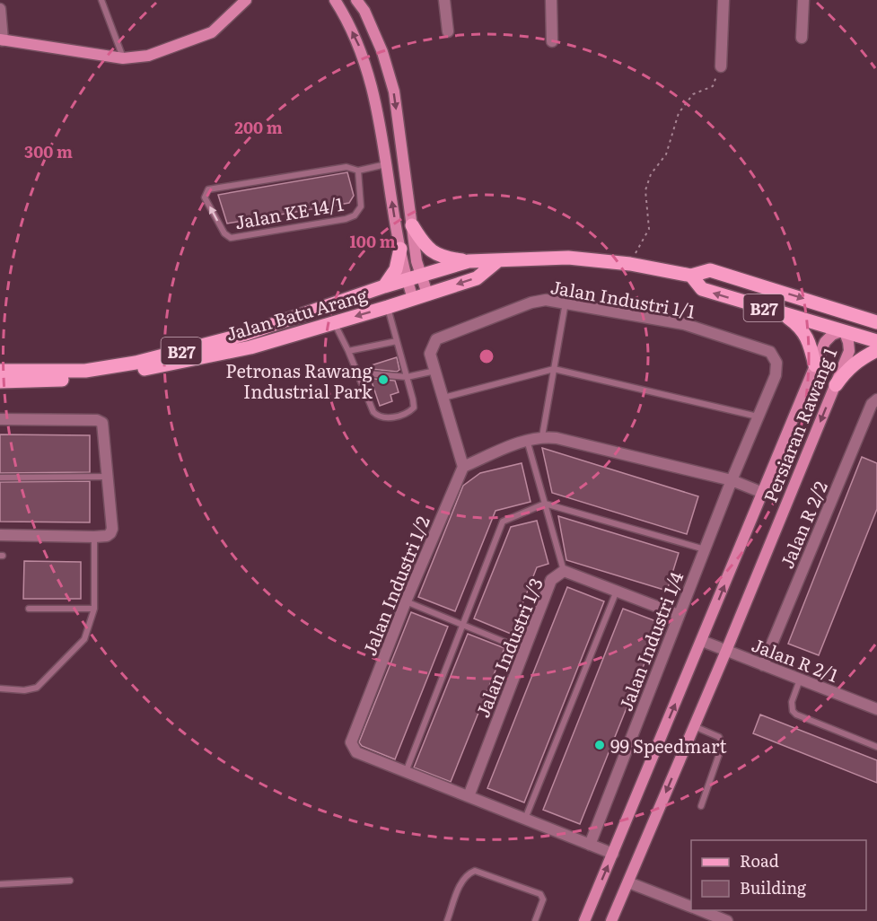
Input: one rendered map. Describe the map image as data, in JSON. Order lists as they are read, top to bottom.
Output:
{
  "streets": {
    "main road": ["B27", "Jalan Batu Arang"],
    "street": [
      "Jalan Industri 1/1",
      "Persiaran Rawang 1",
      "Jalan R 2/2",
      "Jalan Industri 1/2",
      "Jalan Industri 1/4",
      "Jalan Industri 1/3",
      "Jalan R 2/1"
    ],
    "lane": ["Jalan KE 14/1"]
  },
  "crossings": [
    ["Jalan Industri 1/1", "Jalan Industri 1/2"],
    ["Jalan Industri 1/1", "Jalan Industri 1/4"],
    ["Jalan Batu Arang", "Persiaran Rawang 1"],
    ["Persiaran Rawang 1", "Jalan Industri 1/2"],
    ["Persiaran Rawang 1", "Jalan R 2/1"],
    ["Jalan R 2/2", "Jalan R 2/1"],
    ["Jalan Industri 1/2", "Jalan Industri 1/4"],
    ["Jalan Industri 1/2", "Jalan Industri 1/3"],
    ["Jalan Industri 1/4", "Jalan Industri 1/3"]
  ],
  "places": ["Petronas Rawang Industrial Park", "99 Speedmart"],
  "legend": ["Road", "Building"],
  "rings": ["200 m", "300 m", "100 m"]
}
